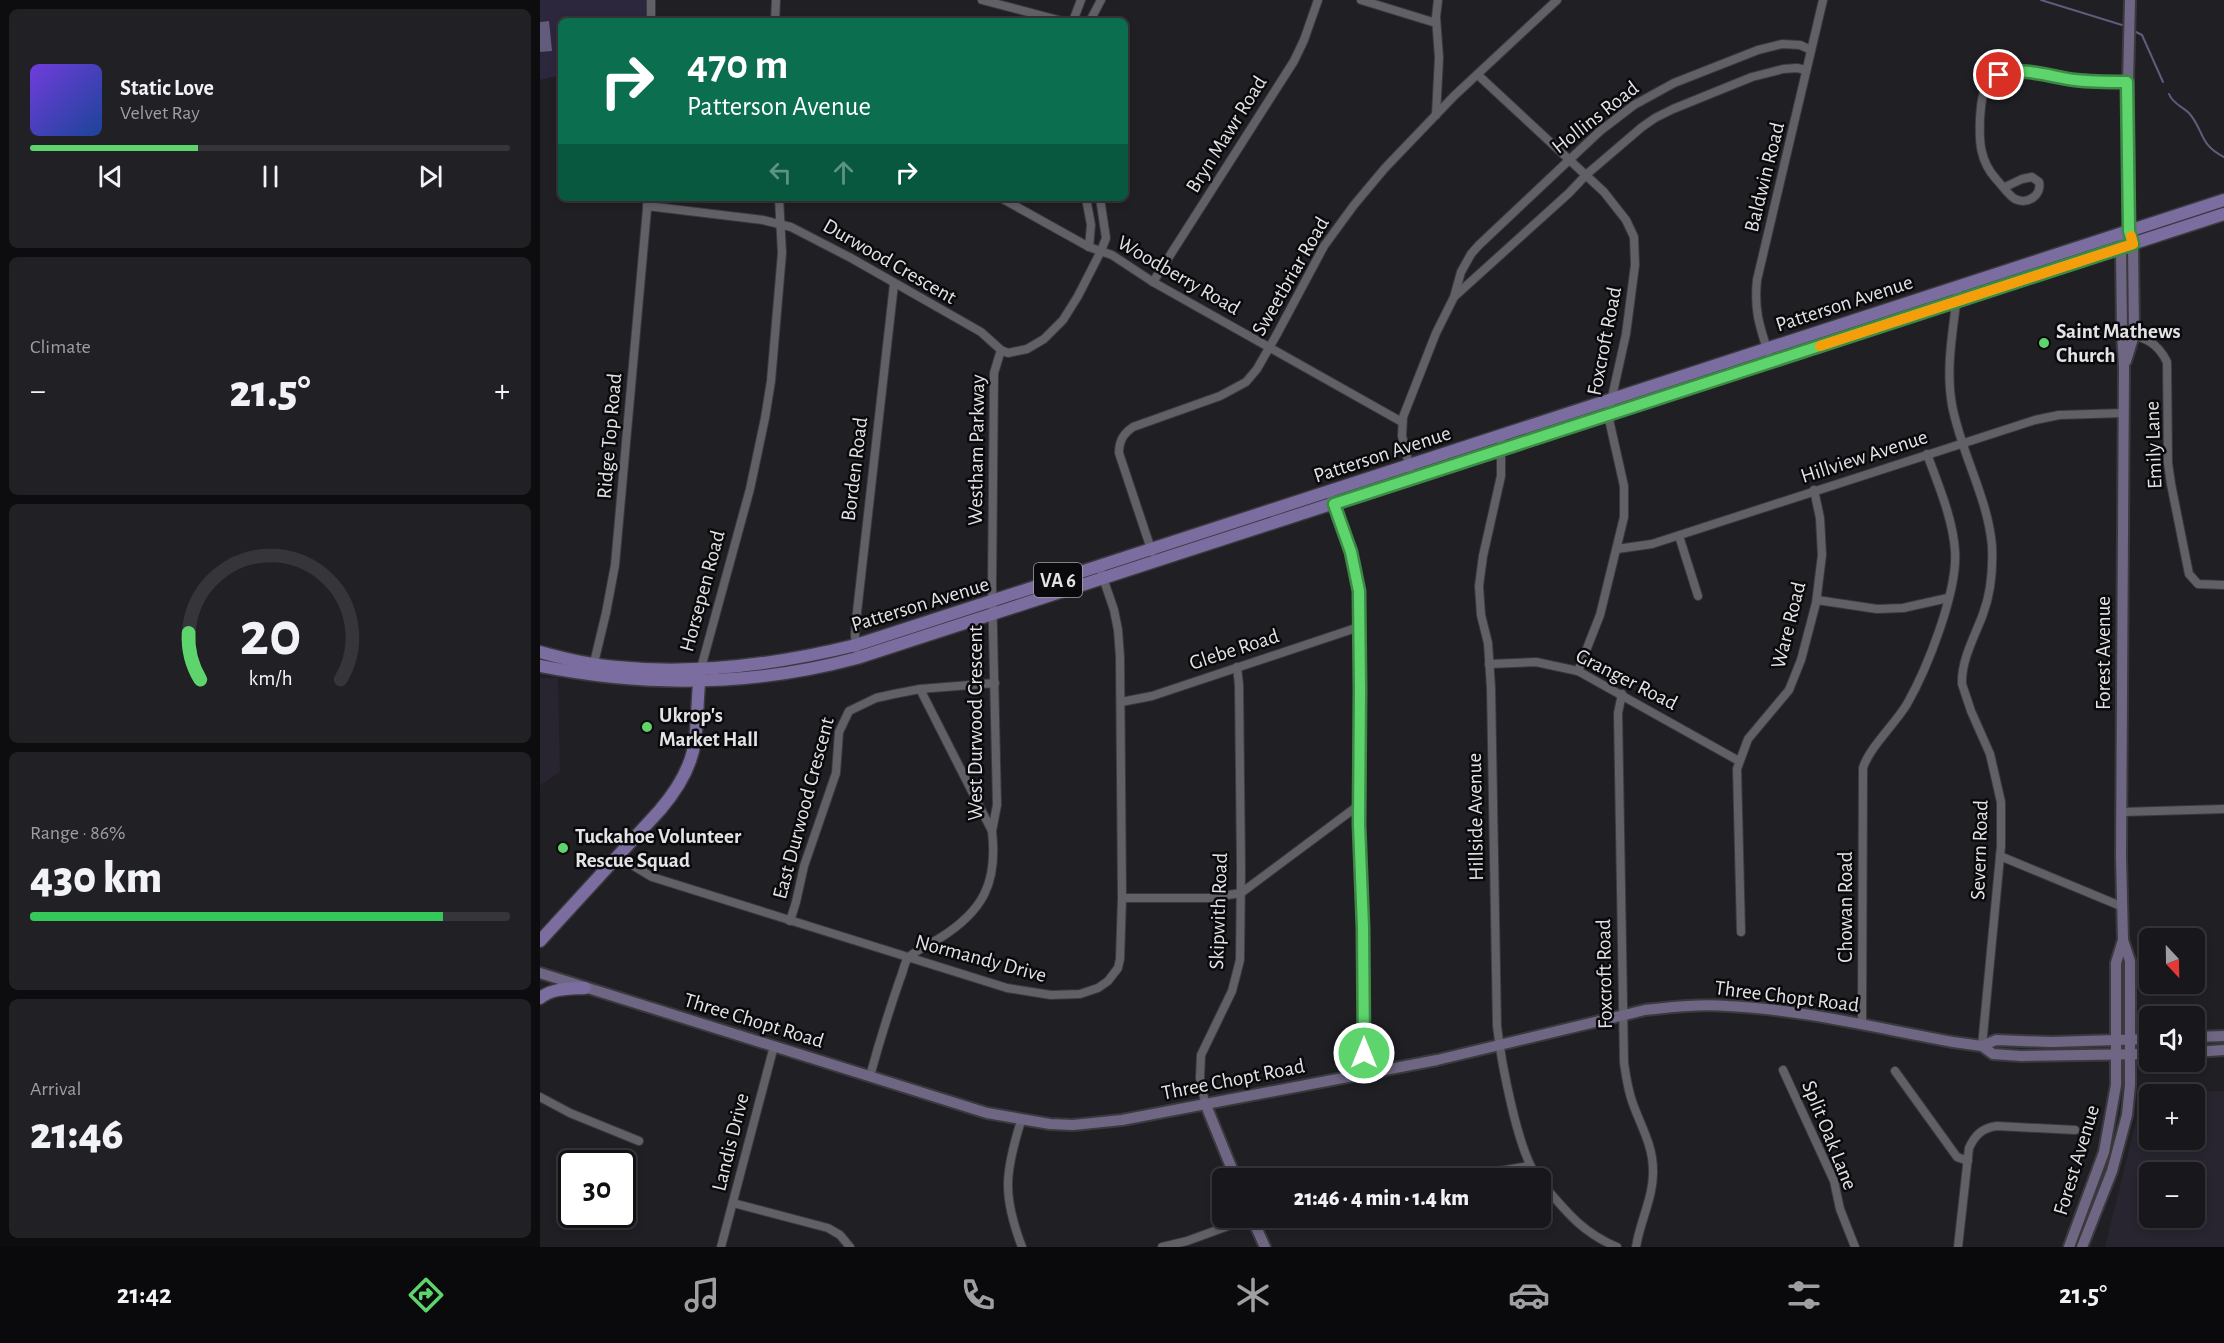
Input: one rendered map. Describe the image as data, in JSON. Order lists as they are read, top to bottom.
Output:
{
  "streets": {
    "main road": [
      "Patterson Avenue",
      "VA 6",
      "Horsepen Road",
      "Forest Avenue",
      "Skipwith Road",
      "Three Chopt Road"
    ],
    "street": [
      "Hollins Road",
      "Bryn Mawr Road",
      "Baldwin Road",
      "Durwood Crescent",
      "Woodberry Road",
      "Sweetbriar Road",
      "Foxcroft Road",
      "Ridge Top Road",
      "Emily Lane",
      "Westham Parkway",
      "Hillview Avenue",
      "Borden Road",
      "Ware Road",
      "Glebe Road",
      "Granger Road",
      "West Durwood Crescent",
      "East Durwood Crescent",
      "Hillside Avenue",
      "Severn Road",
      "Chowan Road",
      "Normandy Drive",
      "Split Oak Lane",
      "Landis Drive"
    ]
  },
  "crossings": [
    ["Hollins Road", "Baldwin Road"],
    ["Hollins Road", "Woodberry Road"],
    ["Hollins Road", "Patterson Avenue"],
    ["Hollins Road", "Foxcroft Road"],
    ["Bryn Mawr Road", "Woodberry Road"],
    ["Baldwin Road", "Patterson Avenue"],
    ["Durwood Crescent", "Ridge Top Road"],
    ["Durwood Crescent", "Westham Parkway"],
    ["Durwood Crescent", "Borden Road"],
    ["Durwood Crescent", "Horsepen Road"],
    ["Woodberry Road", "Sweetbriar Road"],
    ["Woodberry Road", "Westham Parkway"],
    ["Sweetbriar Road", "Patterson Avenue"],
    ["Sweetbriar Road", "Foxcroft Road"],
    ["Patterson Avenue", "Foxcroft Road"],
    ["Patterson Avenue", "Ridge Top Road"],
    ["Patterson Avenue", "Westham Parkway"],
    ["Patterson Avenue", "Borden Road"],
    ["Patterson Avenue", "Horsepen Road"],
    ["Patterson Avenue", "Forest Avenue"],
    ["Patterson Avenue", "West Durwood Crescent"],
    ["Patterson Avenue", "Hillside Avenue"],
    ["Patterson Avenue", "Severn Road"],
    ["Patterson Avenue", "Normandy Drive"],
    ["Foxcroft Road", "Hillview Avenue"],
    ["Foxcroft Road", "Granger Road"],
    ["Foxcroft Road", "Three Chopt Road"],
    ["Emily Lane", "Forest Avenue"],
    ["Westham Parkway", "West Durwood Crescent"],
    ["Hillview Avenue", "Ware Road"],
    ["Hillview Avenue", "Forest Avenue"],
    ["Hillview Avenue", "Severn Road"],
    ["Hillview Avenue", "Chowan Road"],
    ["Horsepen Road", "Normandy Drive"],
    ["Ware Road", "Granger Road"],
    ["Glebe Road", "Skipwith Road"],
    ["Glebe Road", "Normandy Drive"],
    ["Forest Avenue", "Three Chopt Road"],
    ["Granger Road", "Hillside Avenue"],
    ["West Durwood Crescent", "East Durwood Crescent"],
    ["West Durwood Crescent", "Normandy Drive"],
    ["East Durwood Crescent", "Normandy Drive"],
    ["Hillside Avenue", "Three Chopt Road"],
    ["Severn Road", "Three Chopt Road"],
    ["Chowan Road", "Three Chopt Road"],
    ["Skipwith Road", "Three Chopt Road"],
    ["Three Chopt Road", "Landis Drive"]
  ],
  "places": ["Saint Mathews Church", "Ukrop's Market Hall", "Tuckahoe Volunteer Rescue Squad"],
  "north": "bottom",
  "page": {
    "turn": ["470 m", "Patterson Avenue"],
    "song": ["Static Love", "Velvet Ray"],
    "tile": [
      "Climate",
      ["Range · 86%", "430 km"],
      ["Arrival", "21:46"]
    ],
    "heat": ["−", "21.5°", "+"],
    "map_buttons": ["+", "−"],
    "limit": "30",
    "trip": "21:46 · 4 min · 1.4 km",
    "tabs": ["21:42", "21.5°"],
    "gauge": ["20", "km/h"]
  }
}
